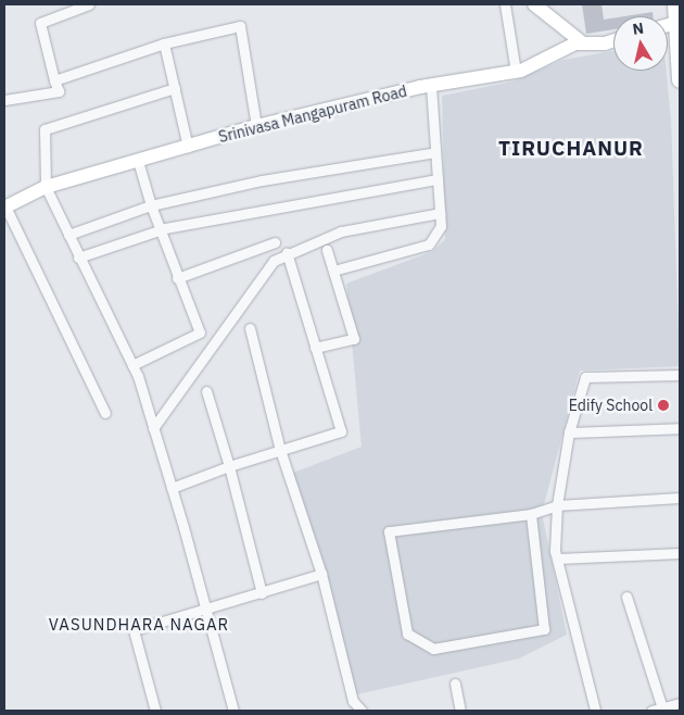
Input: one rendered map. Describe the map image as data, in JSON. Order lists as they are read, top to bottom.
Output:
{
  "streets": {
    "street": ["Srinivasa Mangapuram Road"]
  },
  "districts": ["TIRUCHANUR", "VASUNDHARA NAGAR"],
  "places": ["Edify School"],
  "north": "top"
}
